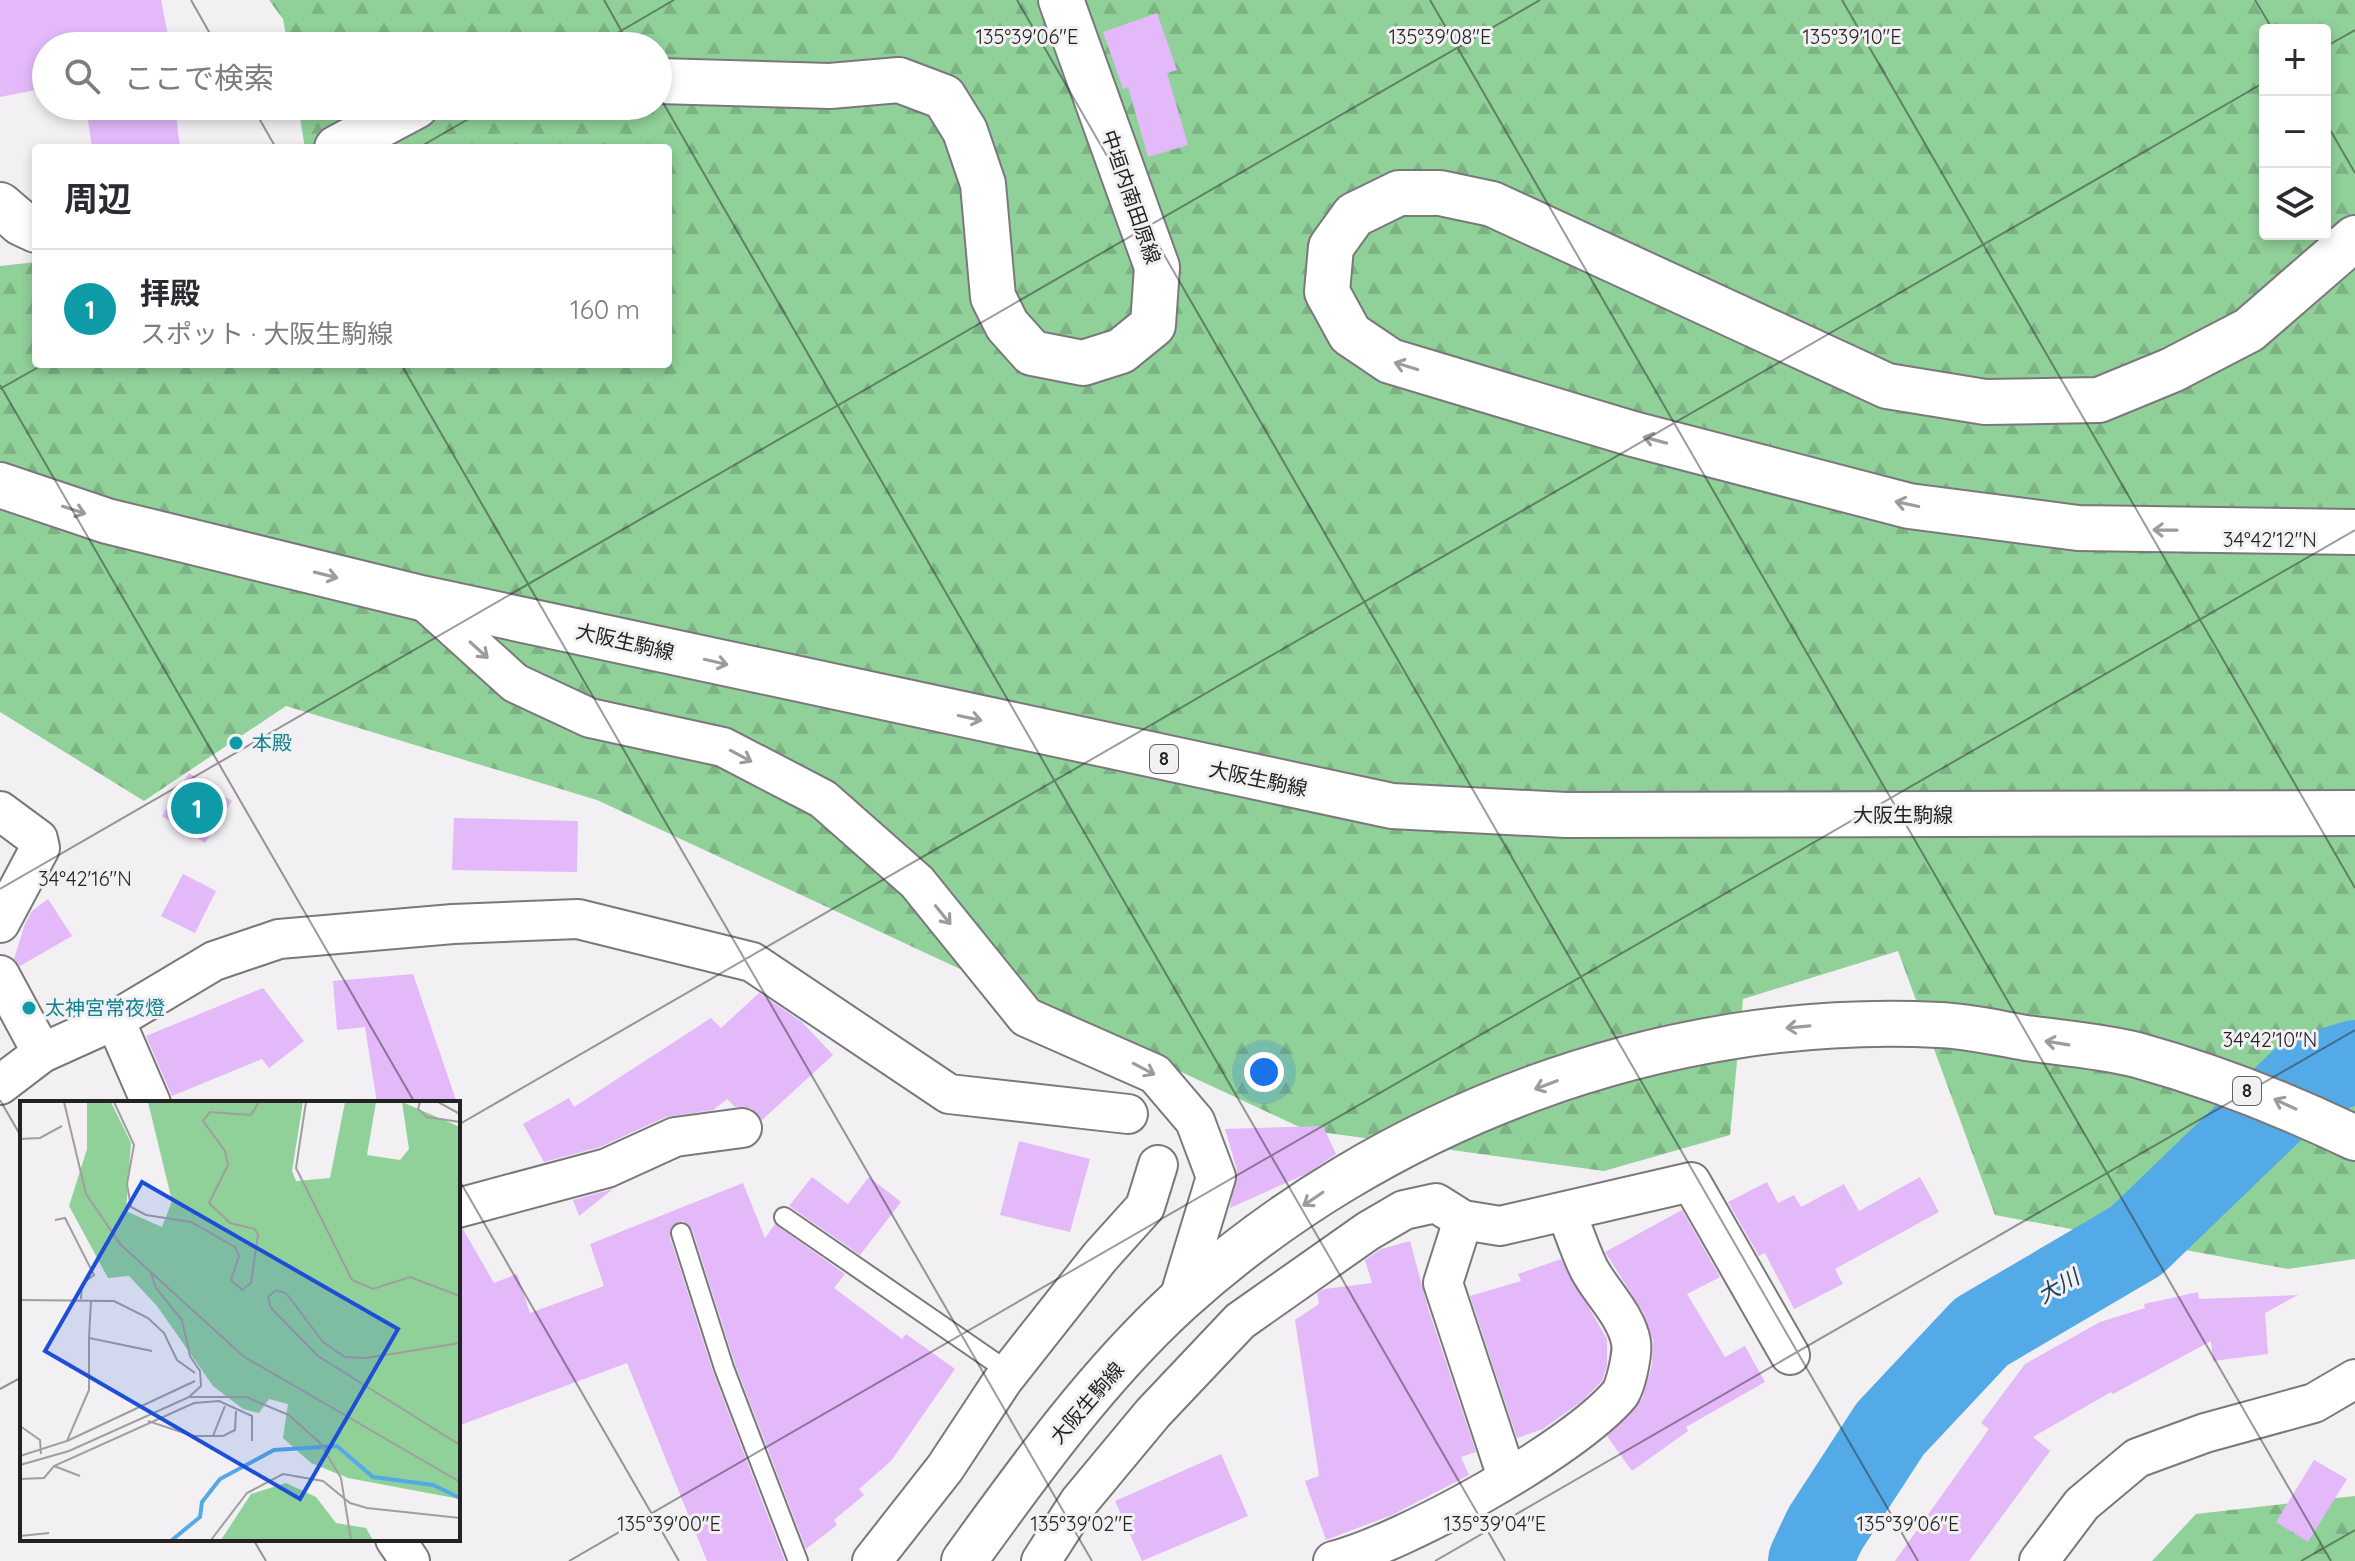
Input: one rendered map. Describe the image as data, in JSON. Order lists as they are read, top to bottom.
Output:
{
  "streets": {
    "main road": ["中垣内南田原線", "大阪生駒線", "8"]
  },
  "water": ["大川"],
  "places": ["本殿", "太神宮常夜燈"],
  "page": {
    "map_buttons": ["+", "−"],
    "search": "ここで検索",
    "heading": "周辺",
    "list": [
      {
        "mark": "1",
        "name": "拝殿",
        "note": "スポット · 大阪生駒線",
        "value": "160 m"
      }
    ],
    "pins": "1"
  },
  "coordinates": [
    "135°39'06\"E",
    "135°39'08\"E",
    "135°39'10\"E",
    "34°42'12\"N",
    "34°42'16\"N",
    "34°42'10\"N",
    "135°39'00\"E",
    "135°39'02\"E",
    "135°39'04\"E"
  ]
}
